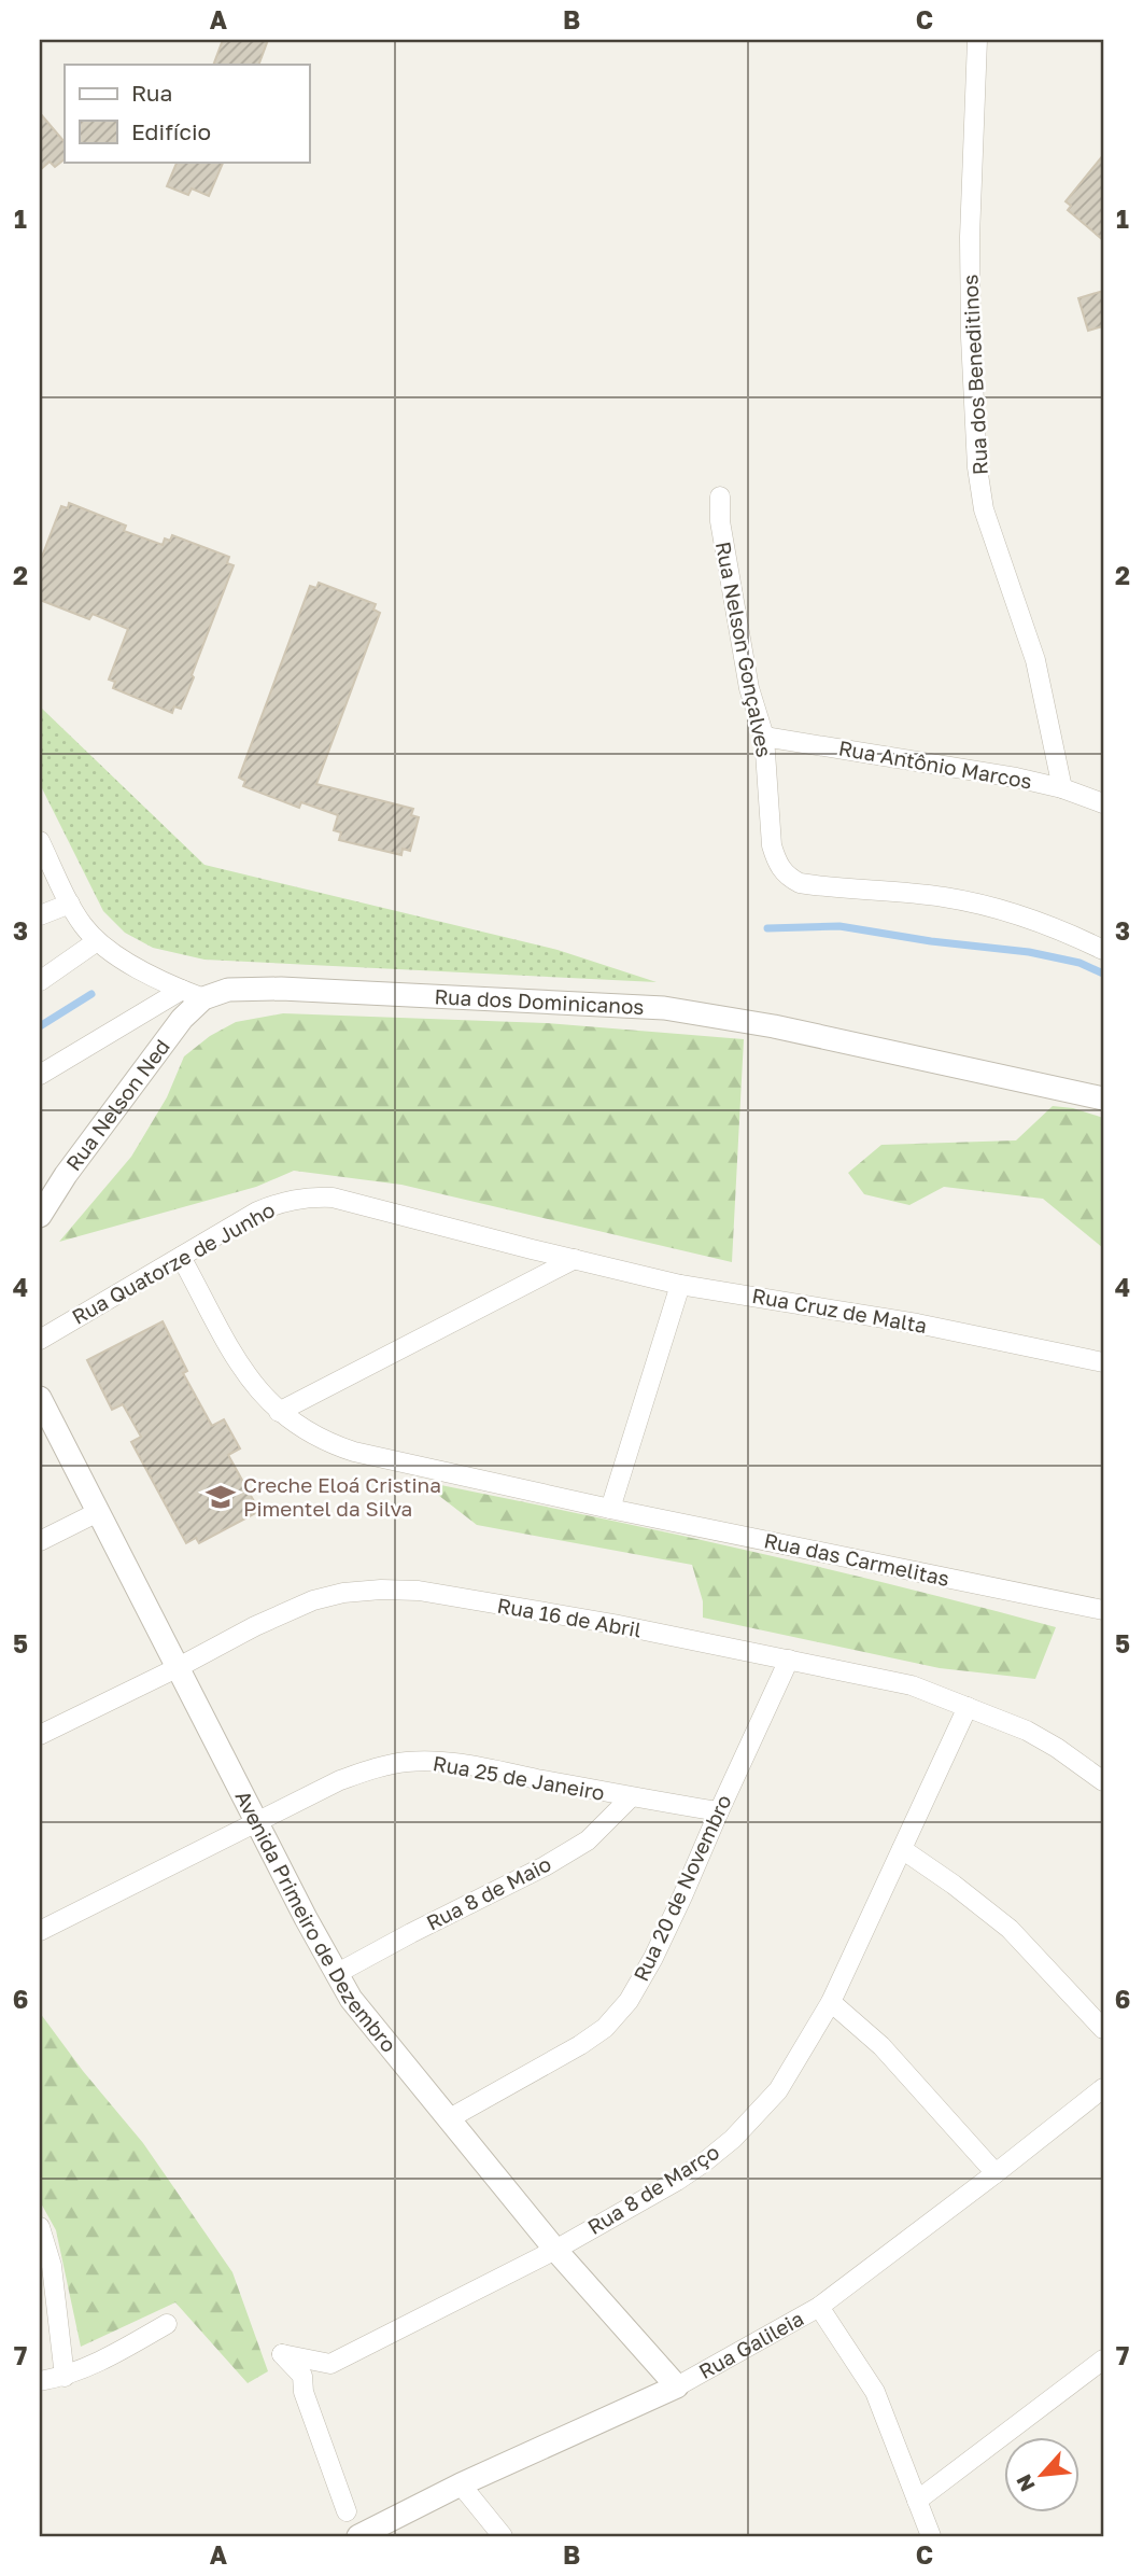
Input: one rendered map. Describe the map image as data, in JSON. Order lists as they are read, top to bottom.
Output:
{
  "streets": {
    "street": [
      "Rua dos Beneditinos",
      "Rua Nelson Gonçalves",
      "Rua Antônio Marcos",
      "Rua dos Dominicanos",
      "Rua Nelson Ned",
      "Rua Quatorze de Junho",
      "Rua Cruz de Malta",
      "Rua das Carmelitas",
      "Rua 16 de Abril",
      "Rua 25 de Janeiro",
      "Rua 20 de Novembro",
      "Rua 8 de Maio",
      "Avenida Primeiro de Dezembro",
      "Rua 8 de Março",
      "Rua Galileia"
    ]
  },
  "crossings": [
    ["Rua dos Beneditinos", "Rua Antônio Marcos"],
    ["Rua Nelson Gonçalves", "Rua Antônio Marcos"],
    ["Rua dos Dominicanos", "Rua Nelson Ned"],
    ["Rua Quatorze de Junho", "Rua Cruz de Malta"],
    ["Rua Quatorze de Junho", "Rua das Carmelitas"],
    ["Rua 16 de Abril", "Rua 20 de Novembro"],
    ["Rua 16 de Abril", "Avenida Primeiro de Dezembro"],
    ["Rua 16 de Abril", "Rua 8 de Março"],
    ["Rua 25 de Janeiro", "Rua 20 de Novembro"],
    ["Rua 25 de Janeiro", "Rua 8 de Maio"],
    ["Rua 25 de Janeiro", "Avenida Primeiro de Dezembro"],
    ["Rua 20 de Novembro", "Avenida Primeiro de Dezembro"],
    ["Rua 8 de Maio", "Avenida Primeiro de Dezembro"],
    ["Avenida Primeiro de Dezembro", "Rua 8 de Março"],
    ["Avenida Primeiro de Dezembro", "Rua Galileia"]
  ],
  "places": {
    "school or university": ["Creche Eloá Cristina Pimentel da Silva"]
  },
  "legend": ["Rua", "Edifício"],
  "north": "bottom left",
  "grid": {
    "columns": ["A", "B", "C"],
    "rows": [
      "1",
      "2",
      "3",
      "4",
      "5",
      "6",
      "7"
    ]
  }
}
